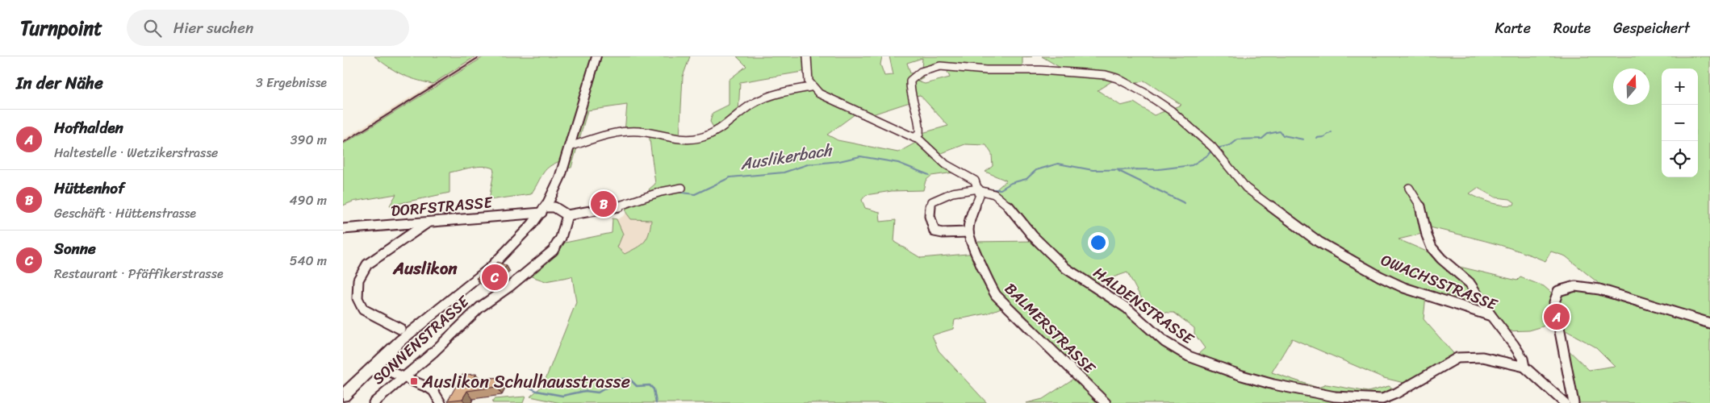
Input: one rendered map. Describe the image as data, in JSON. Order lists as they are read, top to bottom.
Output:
{
  "streets": {
    "street": [
      "DORFSTRASSE",
      "OWACHSSTRASSE",
      "HALDENSTRASSE",
      "BALMERSTRASSE",
      "SONNENSTRASSE"
    ]
  },
  "crossings": [
    ["OWACHSSTRASSE", "HALDENSTRASSE"],
    ["HALDENSTRASSE", "BALMERSTRASSE"]
  ],
  "districts": ["Auslikon"],
  "water": ["Auslikerbach"],
  "places": {
    "transit": ["Auslikon Schulhausstrasse"]
  },
  "north": "top",
  "page": {
    "header": "Turnpoint",
    "search": "Hier suchen",
    "nav": ["Karte", "Route", "Gespeichert"],
    "heading": ["In der Nähe", "3 Ergebnisse"],
    "map_buttons": ["+", "−"],
    "list": [
      {
        "mark": "A",
        "name": "Hofhalden",
        "note": "Haltestelle · Wetzikerstrasse",
        "value": "390 m"
      },
      {
        "mark": "B",
        "name": "Hüttenhof",
        "note": "Geschäft · Hüttenstrasse",
        "value": "490 m"
      },
      {
        "mark": "C",
        "name": "Sonne",
        "note": "Restaurant · Pfäffikerstrasse",
        "value": "540 m"
      }
    ],
    "pins": ["B", "C", "A"]
  }
}
